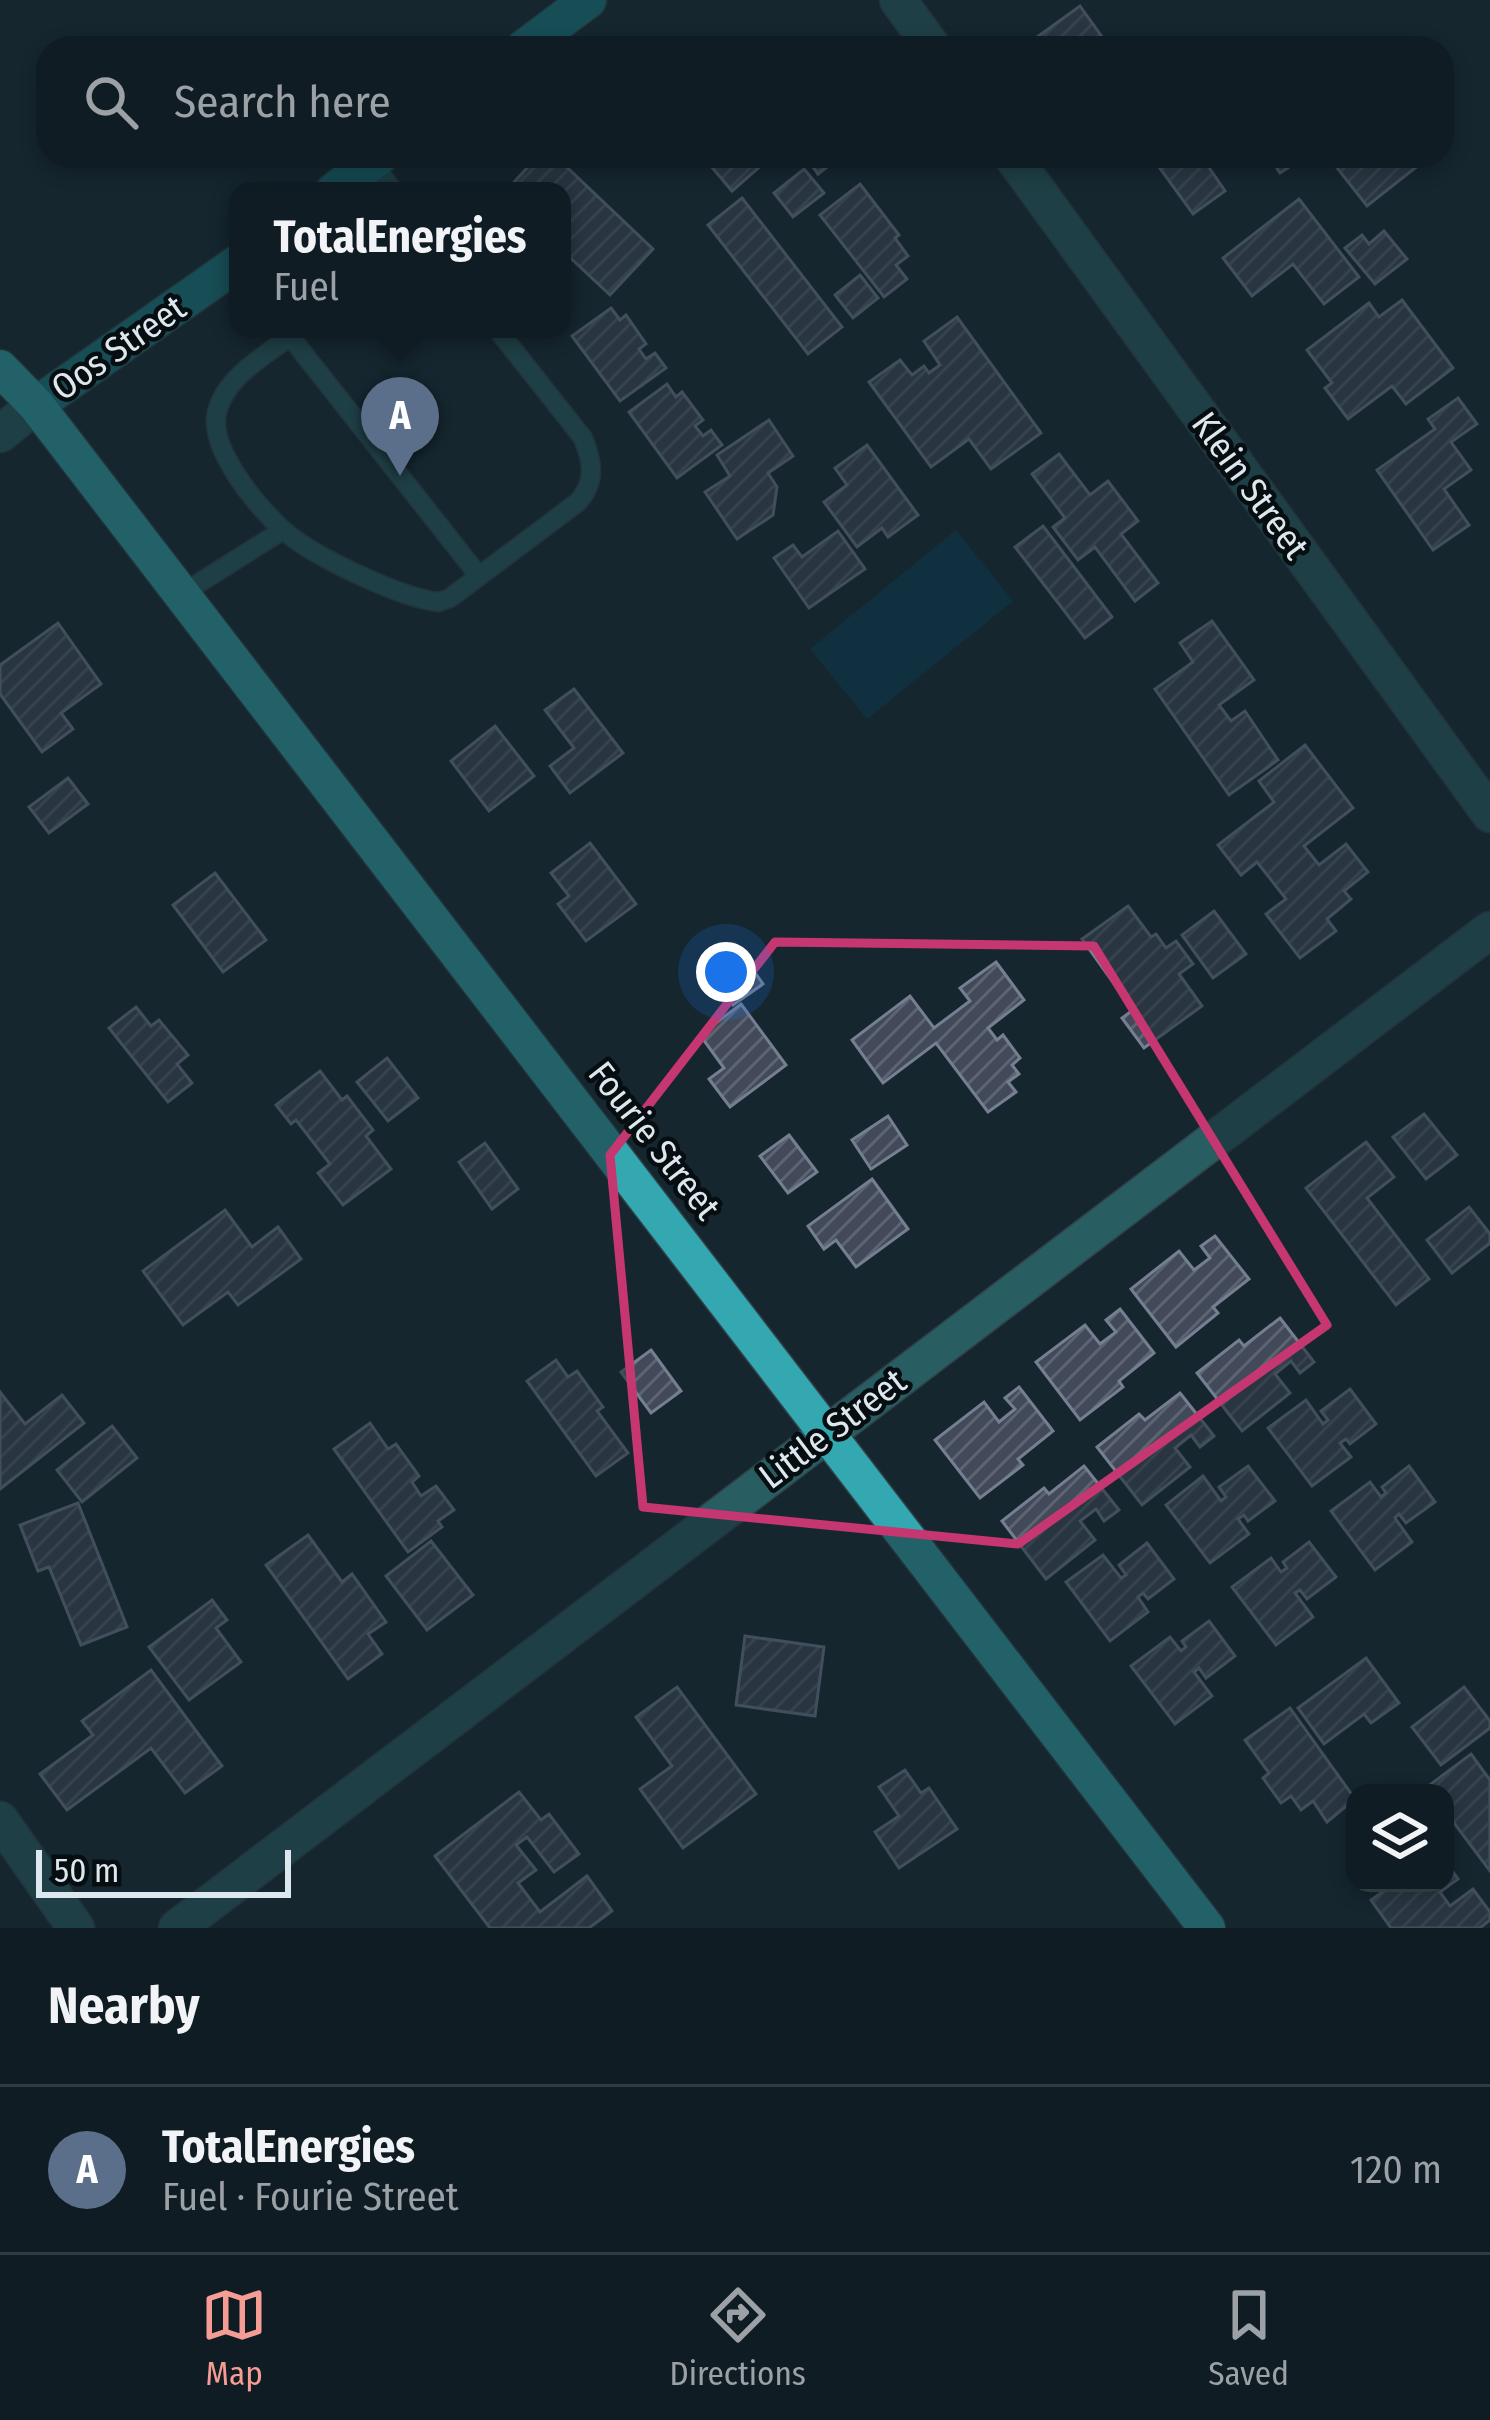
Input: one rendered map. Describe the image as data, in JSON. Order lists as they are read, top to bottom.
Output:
{
  "streets": {
    "highway": ["Fourie Street"],
    "street": ["Oos Street", "Klein Street", "Little Street"]
  },
  "crossings": [
    ["Oos Street", "Fourie Street"],
    ["Fourie Street", "Little Street"]
  ],
  "scale_bar": "50 m",
  "page": {
    "search": "Search here",
    "popup": ["TotalEnergies", "Fuel"],
    "pins": "A",
    "scale": "50 m",
    "heading": "Nearby",
    "list": [
      {
        "mark": "A",
        "name": "TotalEnergies",
        "note": "Fuel · Fourie Street",
        "value": "120 m"
      }
    ],
    "nav": ["Map", "Directions", "Saved"]
  }
}
